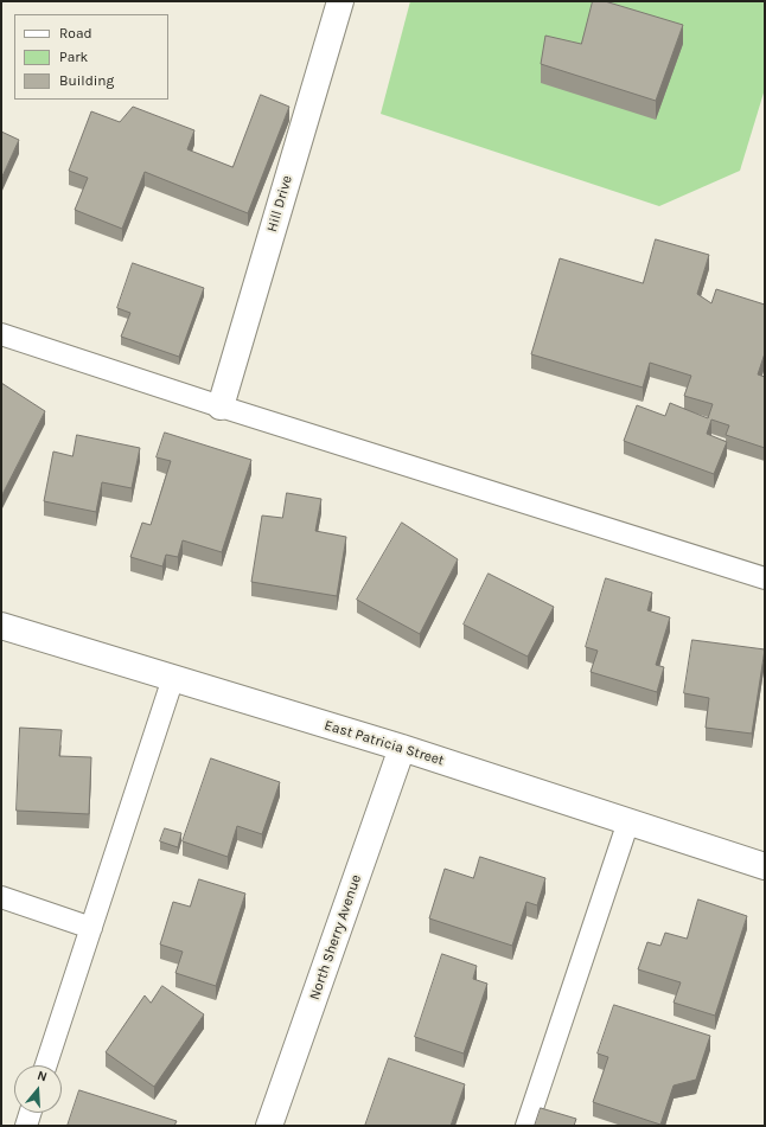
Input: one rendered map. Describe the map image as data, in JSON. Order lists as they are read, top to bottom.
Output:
{
  "streets": {
    "street": ["Hill Drive", "East Patricia Street", "North Sherry Avenue"]
  },
  "crossings": [
    ["East Patricia Street", "North Sherry Avenue"]
  ],
  "legend": ["Road", "Park", "Building"],
  "north": "top"
}
